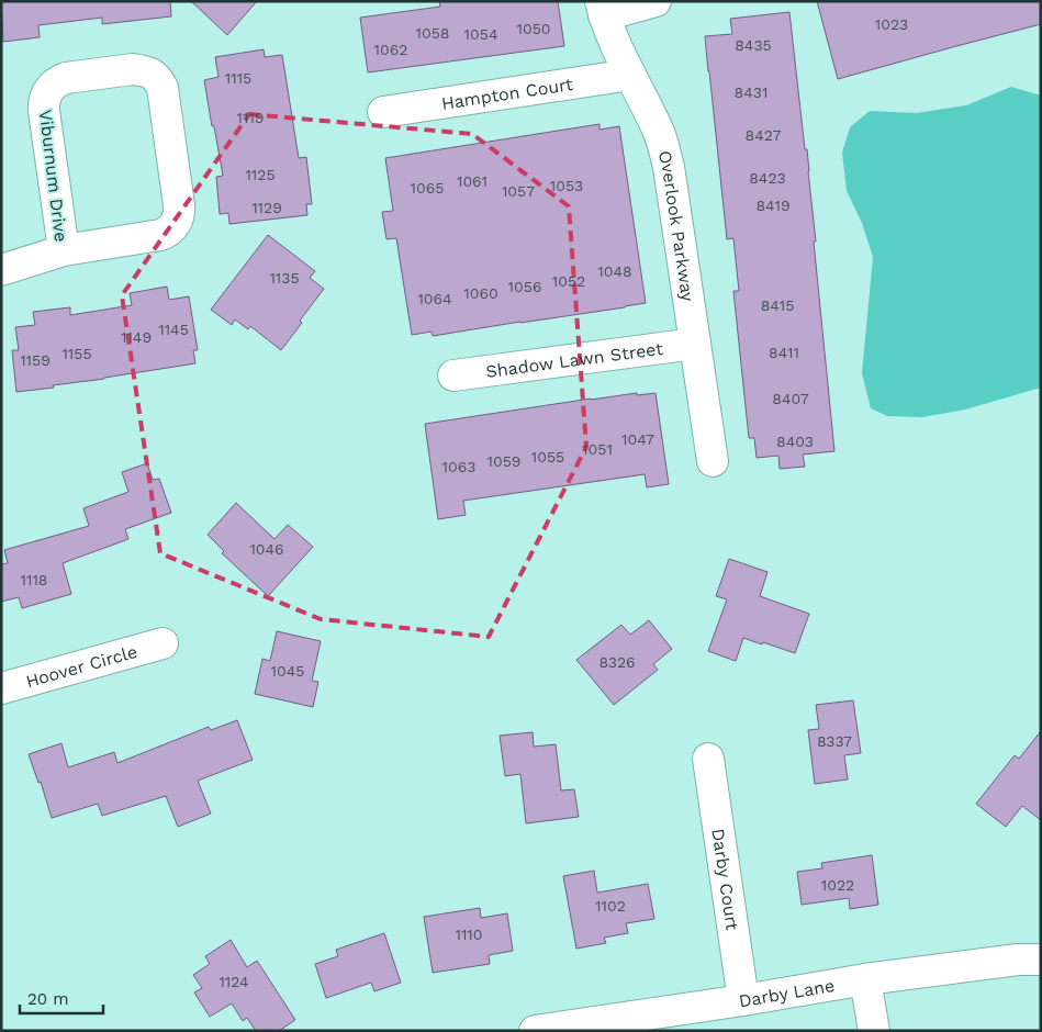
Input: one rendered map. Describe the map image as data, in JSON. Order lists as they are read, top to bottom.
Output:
{
  "streets": {
    "street": [
      "Hampton Court",
      "Viburnum Drive",
      "Overlook Parkway",
      "Shadow Lawn Street",
      "Hoover Circle",
      "Darby Court",
      "Darby Lane"
    ]
  },
  "crossings": [
    ["Hampton Court", "Overlook Parkway"],
    ["Overlook Parkway", "Shadow Lawn Street"],
    ["Darby Court", "Darby Lane"]
  ],
  "house_numbers": [
    "1023",
    "1050",
    "1058",
    "1054",
    "8435",
    "1062",
    "1115",
    "8431",
    "1119",
    "8427",
    "1125",
    "8423",
    "1061",
    "1053",
    "1065",
    "1057",
    "8419",
    "1129",
    "1048",
    "1135",
    "1052",
    "1056",
    "1060",
    "1064",
    "8415",
    "1145",
    "1149",
    "8411",
    "1155",
    "1159",
    "8407",
    "1047",
    "8403",
    "1051",
    "1055",
    "1059",
    "1063",
    "1046",
    "1118",
    "8326",
    "1045",
    "8337",
    "1022",
    "1102",
    "1110",
    "1124"
  ],
  "scale_bar": "20 m"
}
